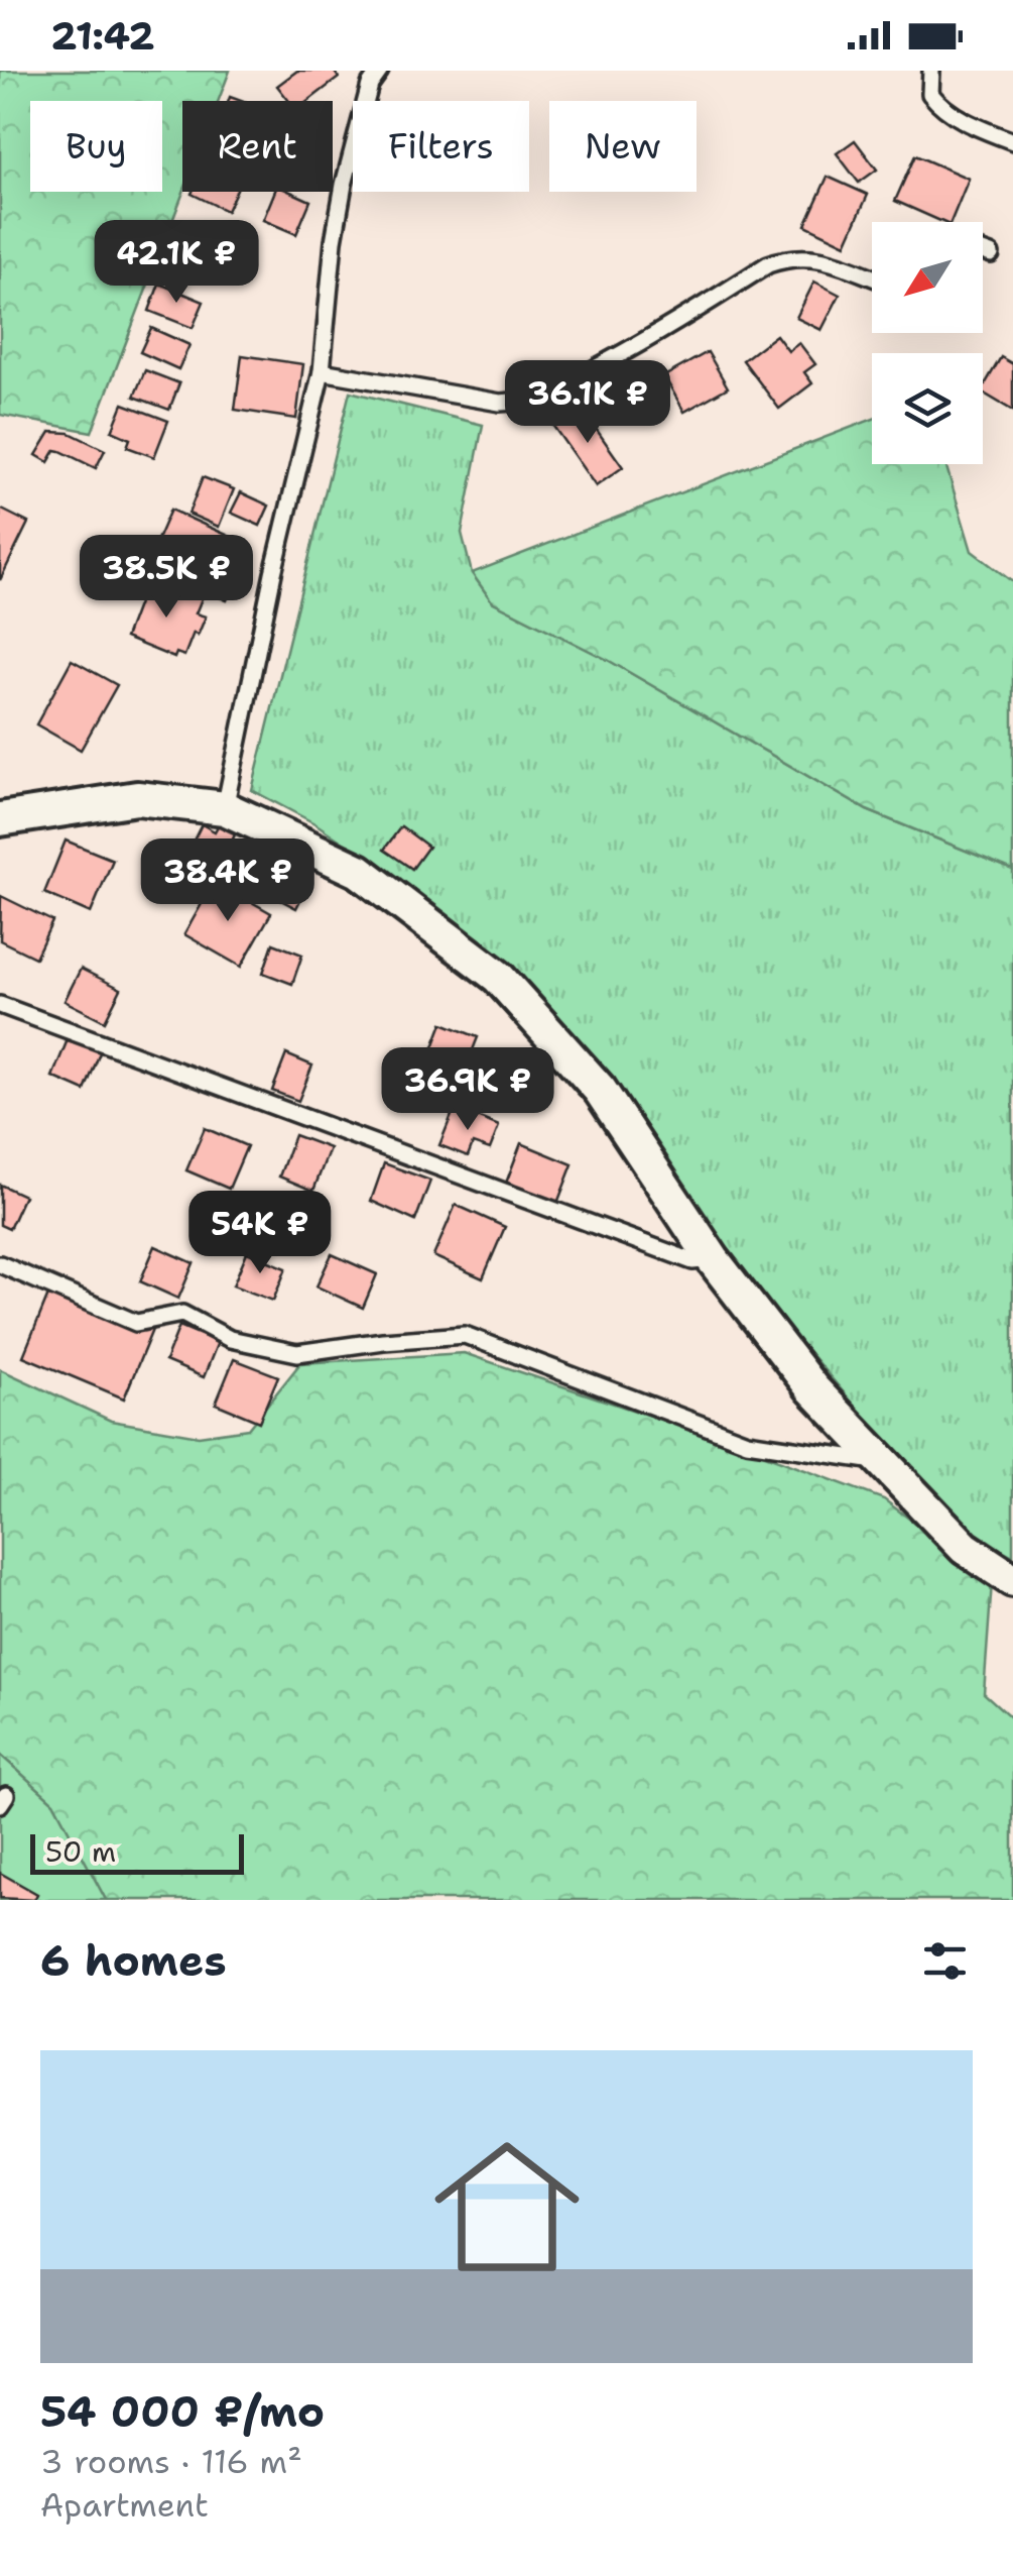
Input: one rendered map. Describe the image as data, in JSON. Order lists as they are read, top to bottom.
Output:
{
  "scale_bar": "50 m",
  "north": "bottom left",
  "page": {
    "status": "21:42",
    "chip": [
      "Buy",
      "Rent",
      "Filters",
      "New"
    ],
    "price": [
      "42.1K ₽",
      "36.1K ₽",
      "38.5K ₽",
      "38.4K ₽",
      "36.9K ₽",
      "54K ₽"
    ],
    "scale": "50 m",
    "heading": "6 homes",
    "list": [
      {
        "name": "54 000 ₽/mo",
        "note": "3 rooms · 116 m² · Apartment"
      }
    ]
  }
}
